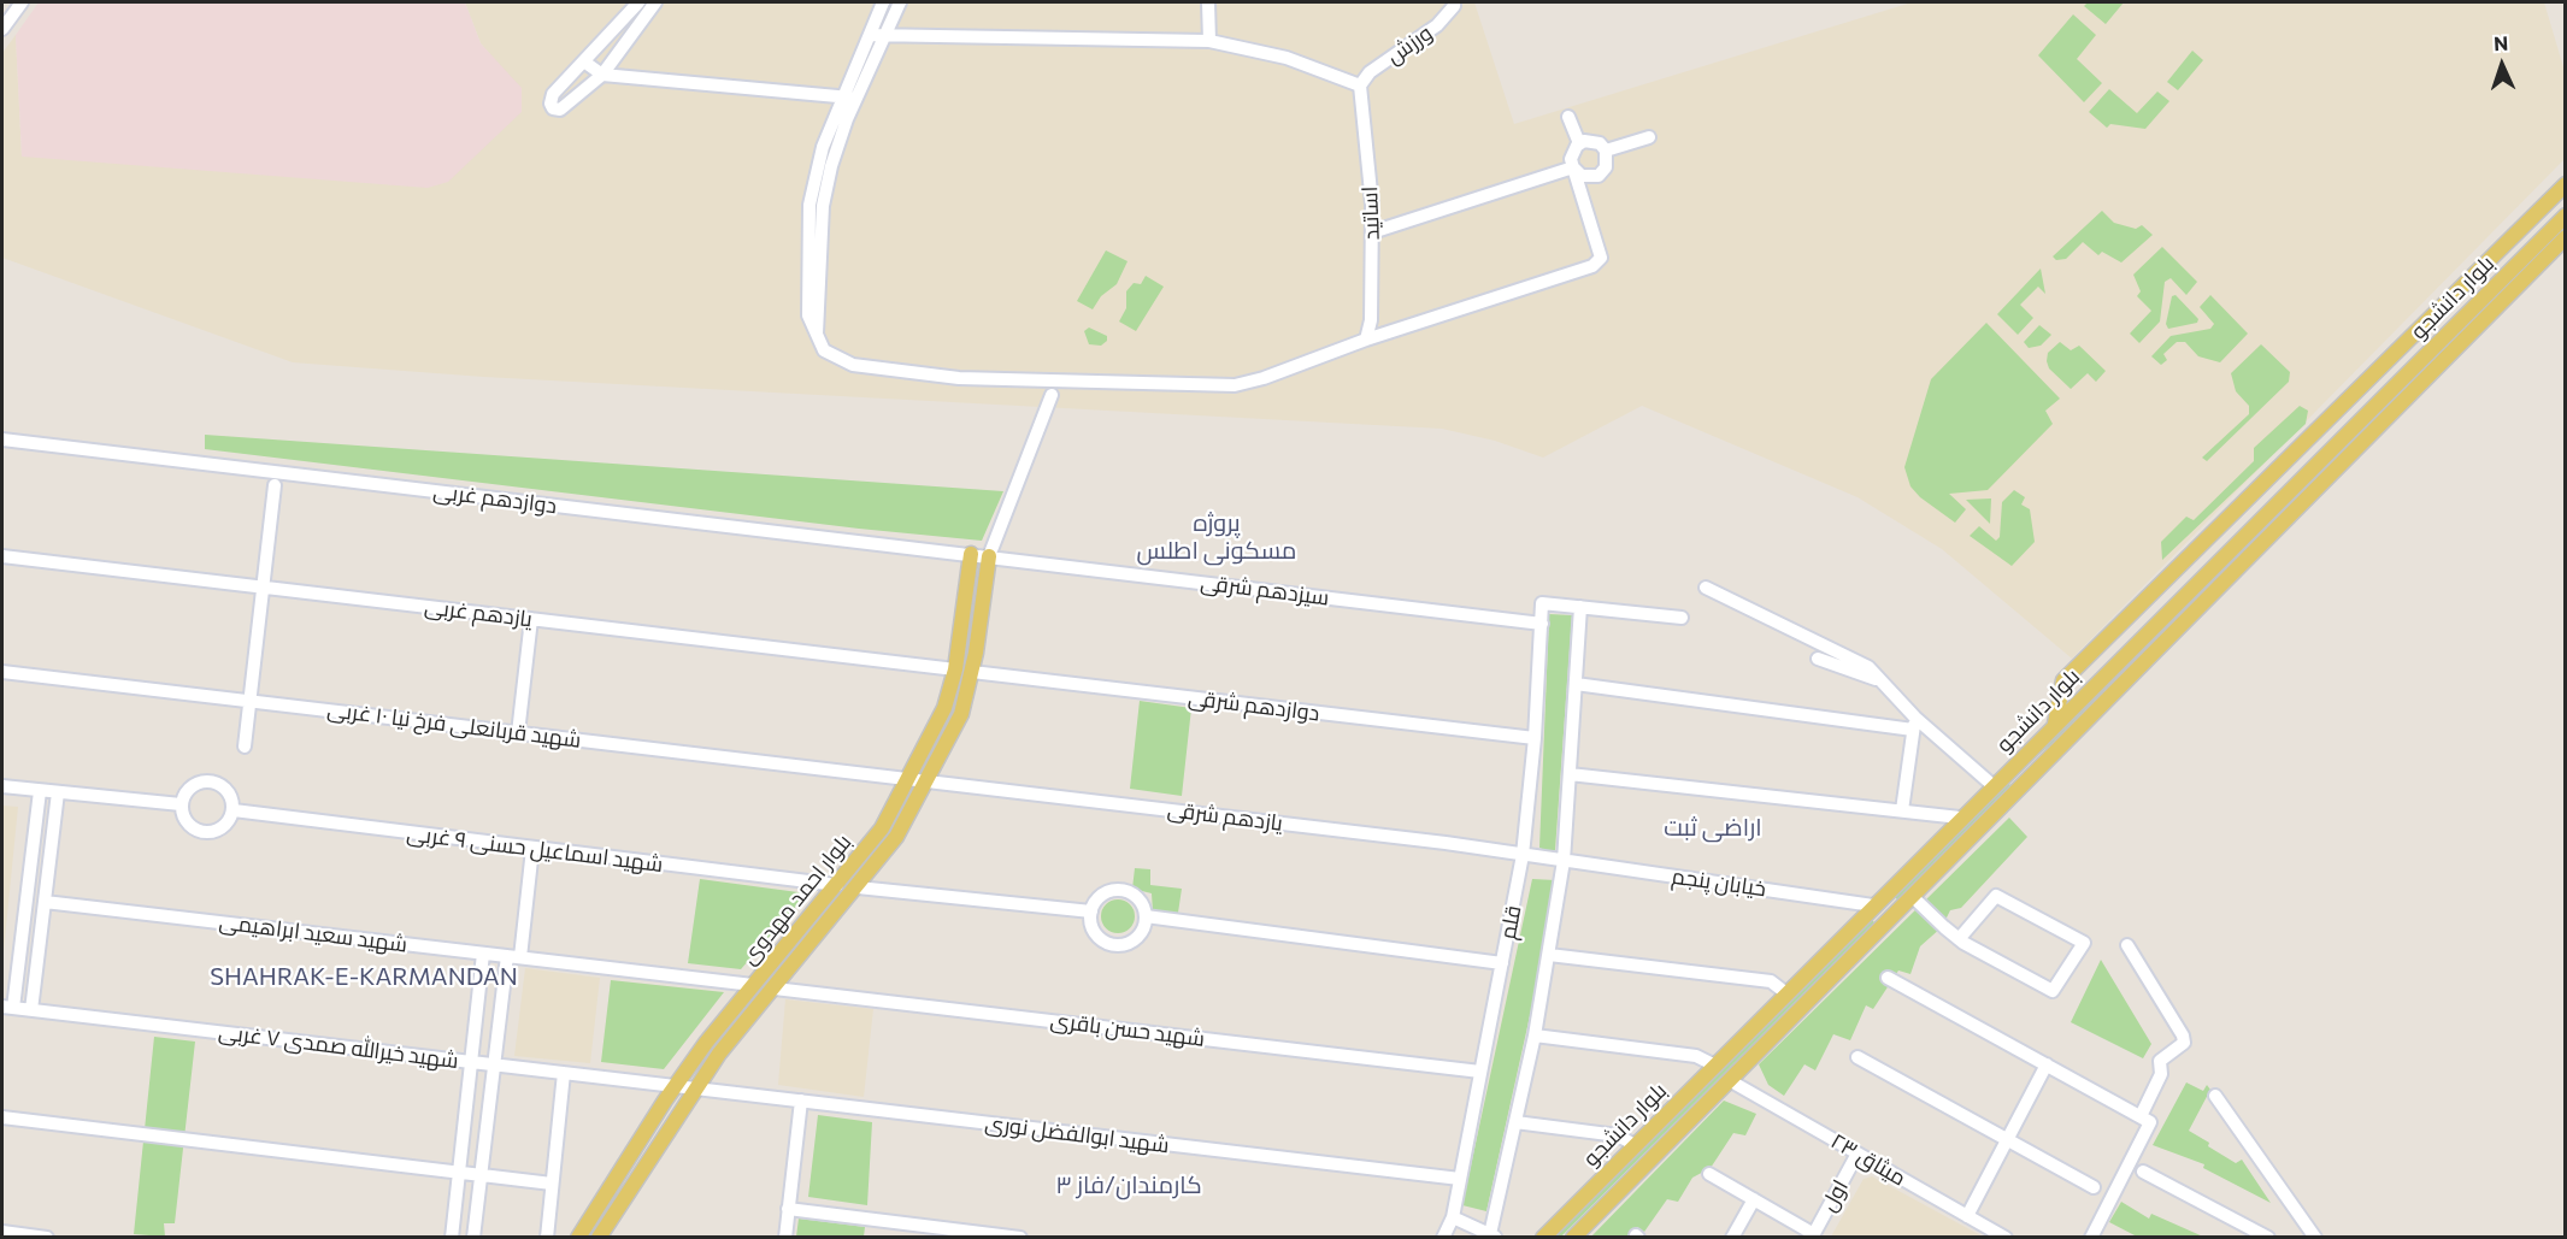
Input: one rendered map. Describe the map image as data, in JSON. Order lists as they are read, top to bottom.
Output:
{
  "streets": {
    "main road": ["بلوار دانشجو", "بلوار احمد مهدوی"],
    "street": [
      "ورزش",
      "اساتید",
      "دوازدهم غربی",
      "سیزدهم شرقی",
      "یازدهم غربی",
      "دوازدهم شرقی",
      "شهید قربانعلی فرخ نیا ۱۰ غربی",
      "یازدهم شرقی",
      "شهید اسماعیل حسنی ۹ غربی",
      "خیابان پنجم",
      "قلم",
      "شهید سعید ابراهیمی",
      "شهید حسن باقری",
      "شهید خیرالله صمدی ۷ غربی",
      "شهید ابوالفضل نوری",
      "میثاق ۲۳",
      "اول"
    ]
  },
  "crossings": [
    ["ورزش", "اساتید"],
    ["بلوار دانشجو", "خیابان پنجم"],
    ["بلوار دانشجو", "میثاق ۲۳"],
    ["دوازدهم غربی", "سیزدهم شرقی"],
    ["دوازدهم غربی", "بلوار احمد مهدوی"],
    ["سیزدهم شرقی", "بلوار احمد مهدوی"],
    ["سیزدهم شرقی", "قلم"],
    ["یازدهم غربی", "بلوار احمد مهدوی"],
    ["دوازدهم شرقی", "بلوار احمد مهدوی"],
    ["دوازدهم شرقی", "قلم"],
    ["شهید قربانعلی فرخ نیا ۱۰ غربی", "یازدهم شرقی"],
    ["شهید قربانعلی فرخ نیا ۱۰ غربی", "بلوار احمد مهدوی"],
    ["یازدهم شرقی", "خیابان پنجم"],
    ["یازدهم شرقی", "بلوار احمد مهدوی"],
    ["یازدهم شرقی", "قلم"],
    ["شهید اسماعیل حسنی ۹ غربی", "بلوار احمد مهدوی"],
    ["بلوار احمد مهدوی", "شهید سعید ابراهیمی"],
    ["بلوار احمد مهدوی", "شهید حسن باقری"],
    ["بلوار احمد مهدوی", "شهید خیرالله صمدی ۷ غربی"],
    ["بلوار احمد مهدوی", "شهید ابوالفضل نوری"],
    ["قلم", "شهید حسن باقری"],
    ["قلم", "شهید ابوالفضل نوری"],
    ["شهید خیرالله صمدی ۷ غربی", "شهید ابوالفضل نوری"],
    ["میثاق ۲۳", "اول"]
  ],
  "districts": [
    "پروژه مسکونی اطلس",
    "اراضی ثبت",
    "SHAHRAK-E-KARMANDAN",
    "کارمندان/فاز ۳"
  ],
  "north": "top"
}
